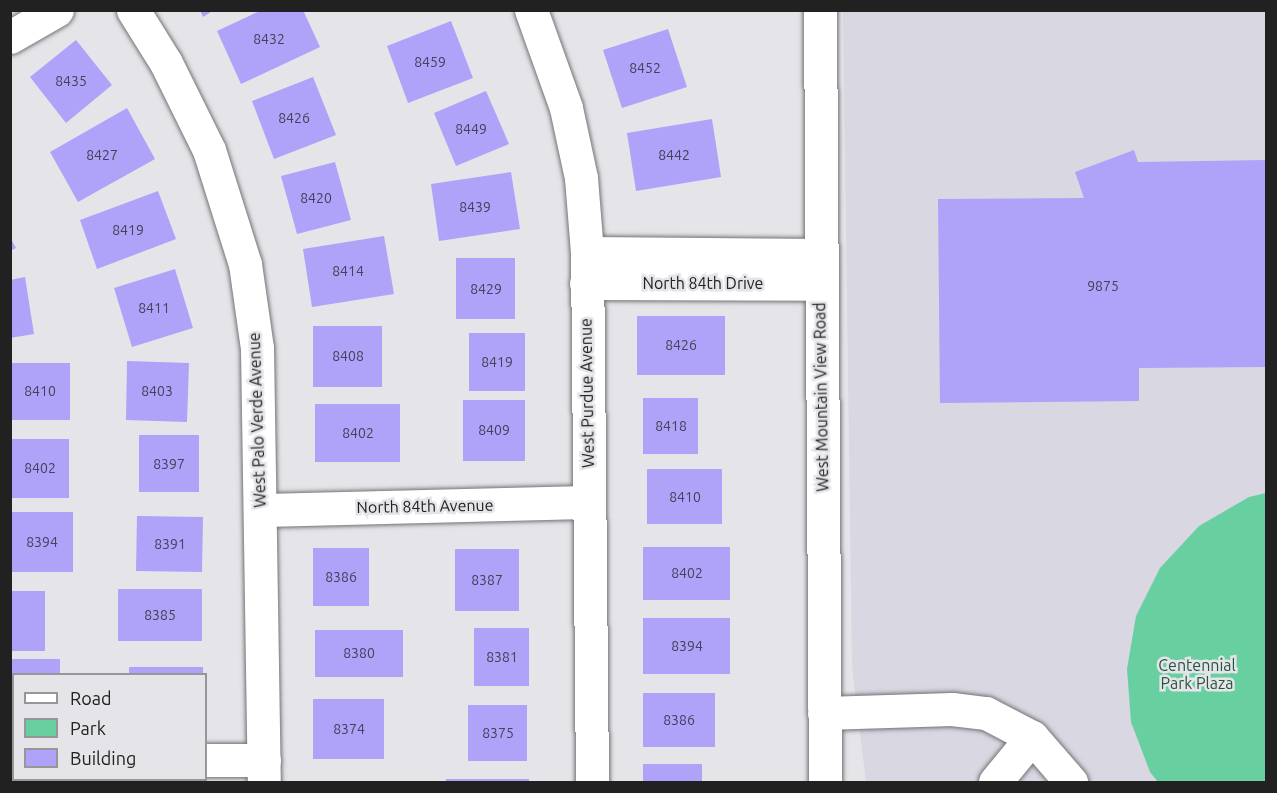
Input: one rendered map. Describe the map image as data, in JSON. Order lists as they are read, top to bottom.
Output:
{
  "streets": {
    "street": [
      "North 84th Drive",
      "West Purdue Avenue",
      "West Mountain View Road",
      "West Palo Verde Avenue",
      "North 84th Avenue"
    ]
  },
  "crossings": [
    ["North 84th Drive", "West Purdue Avenue"],
    ["North 84th Drive", "West Mountain View Road"],
    ["West Purdue Avenue", "North 84th Avenue"],
    ["West Palo Verde Avenue", "North 84th Avenue"]
  ],
  "parks": ["Centennial Park Plaza"],
  "house_numbers": [
    "8432",
    "8459",
    "8452",
    "8435",
    "8426",
    "8449",
    "8427",
    "8442",
    "8420",
    "8439",
    "8419",
    "8414",
    "9875",
    "8429",
    "8411",
    "8426",
    "8408",
    "8419",
    "8410",
    "8403",
    "8418",
    "8409",
    "8402",
    "8397",
    "8402",
    "8410",
    "8394",
    "8391",
    "8402",
    "8386",
    "8387",
    "8385",
    "8394",
    "8380",
    "8381",
    "8386",
    "8374",
    "8375"
  ],
  "legend": ["Road", "Park", "Building"]
}
